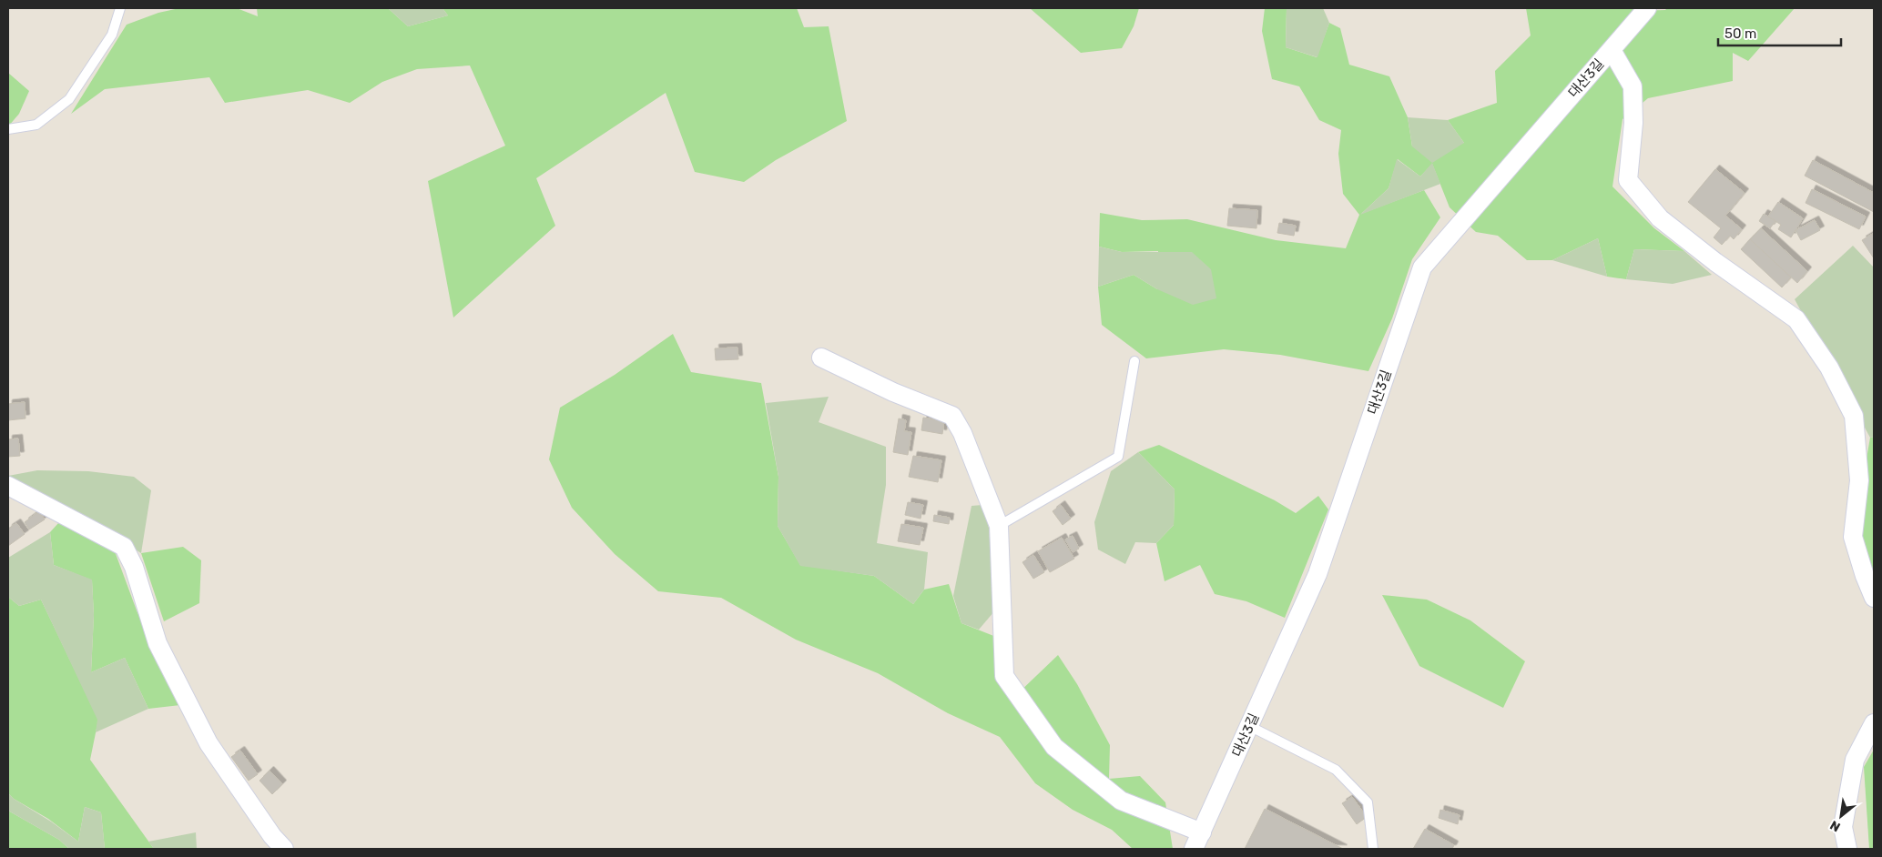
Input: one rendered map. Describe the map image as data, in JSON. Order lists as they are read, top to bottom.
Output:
{
  "streets": {
    "street": ["대산3길"]
  },
  "scale_bar": "50 m",
  "north": "bottom left"
}
